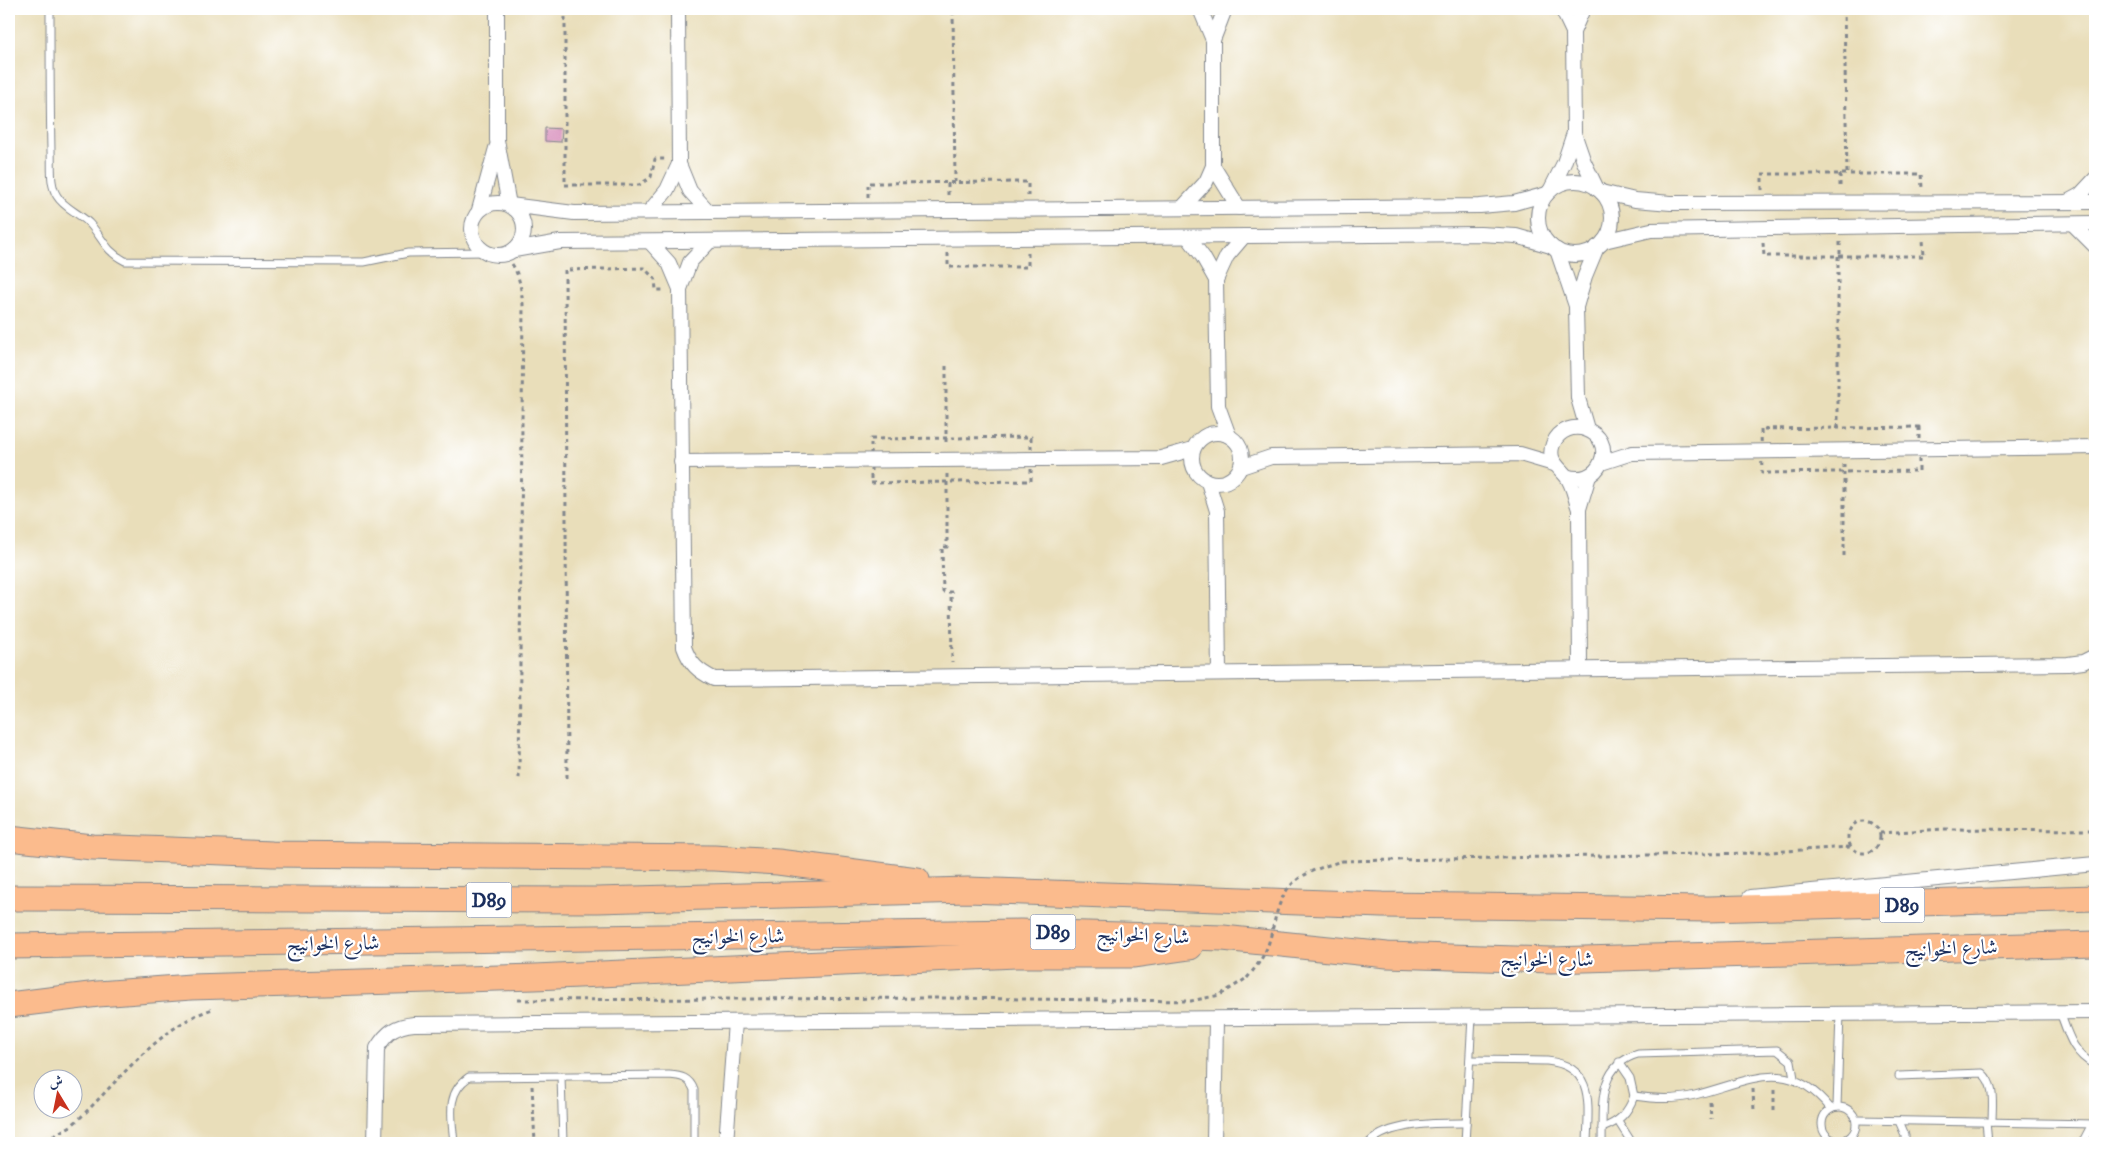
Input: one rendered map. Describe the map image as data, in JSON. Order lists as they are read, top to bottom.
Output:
{
  "streets": {
    "highway": ["D89", "شارع الخوانيج"]
  },
  "north": "top"
}
